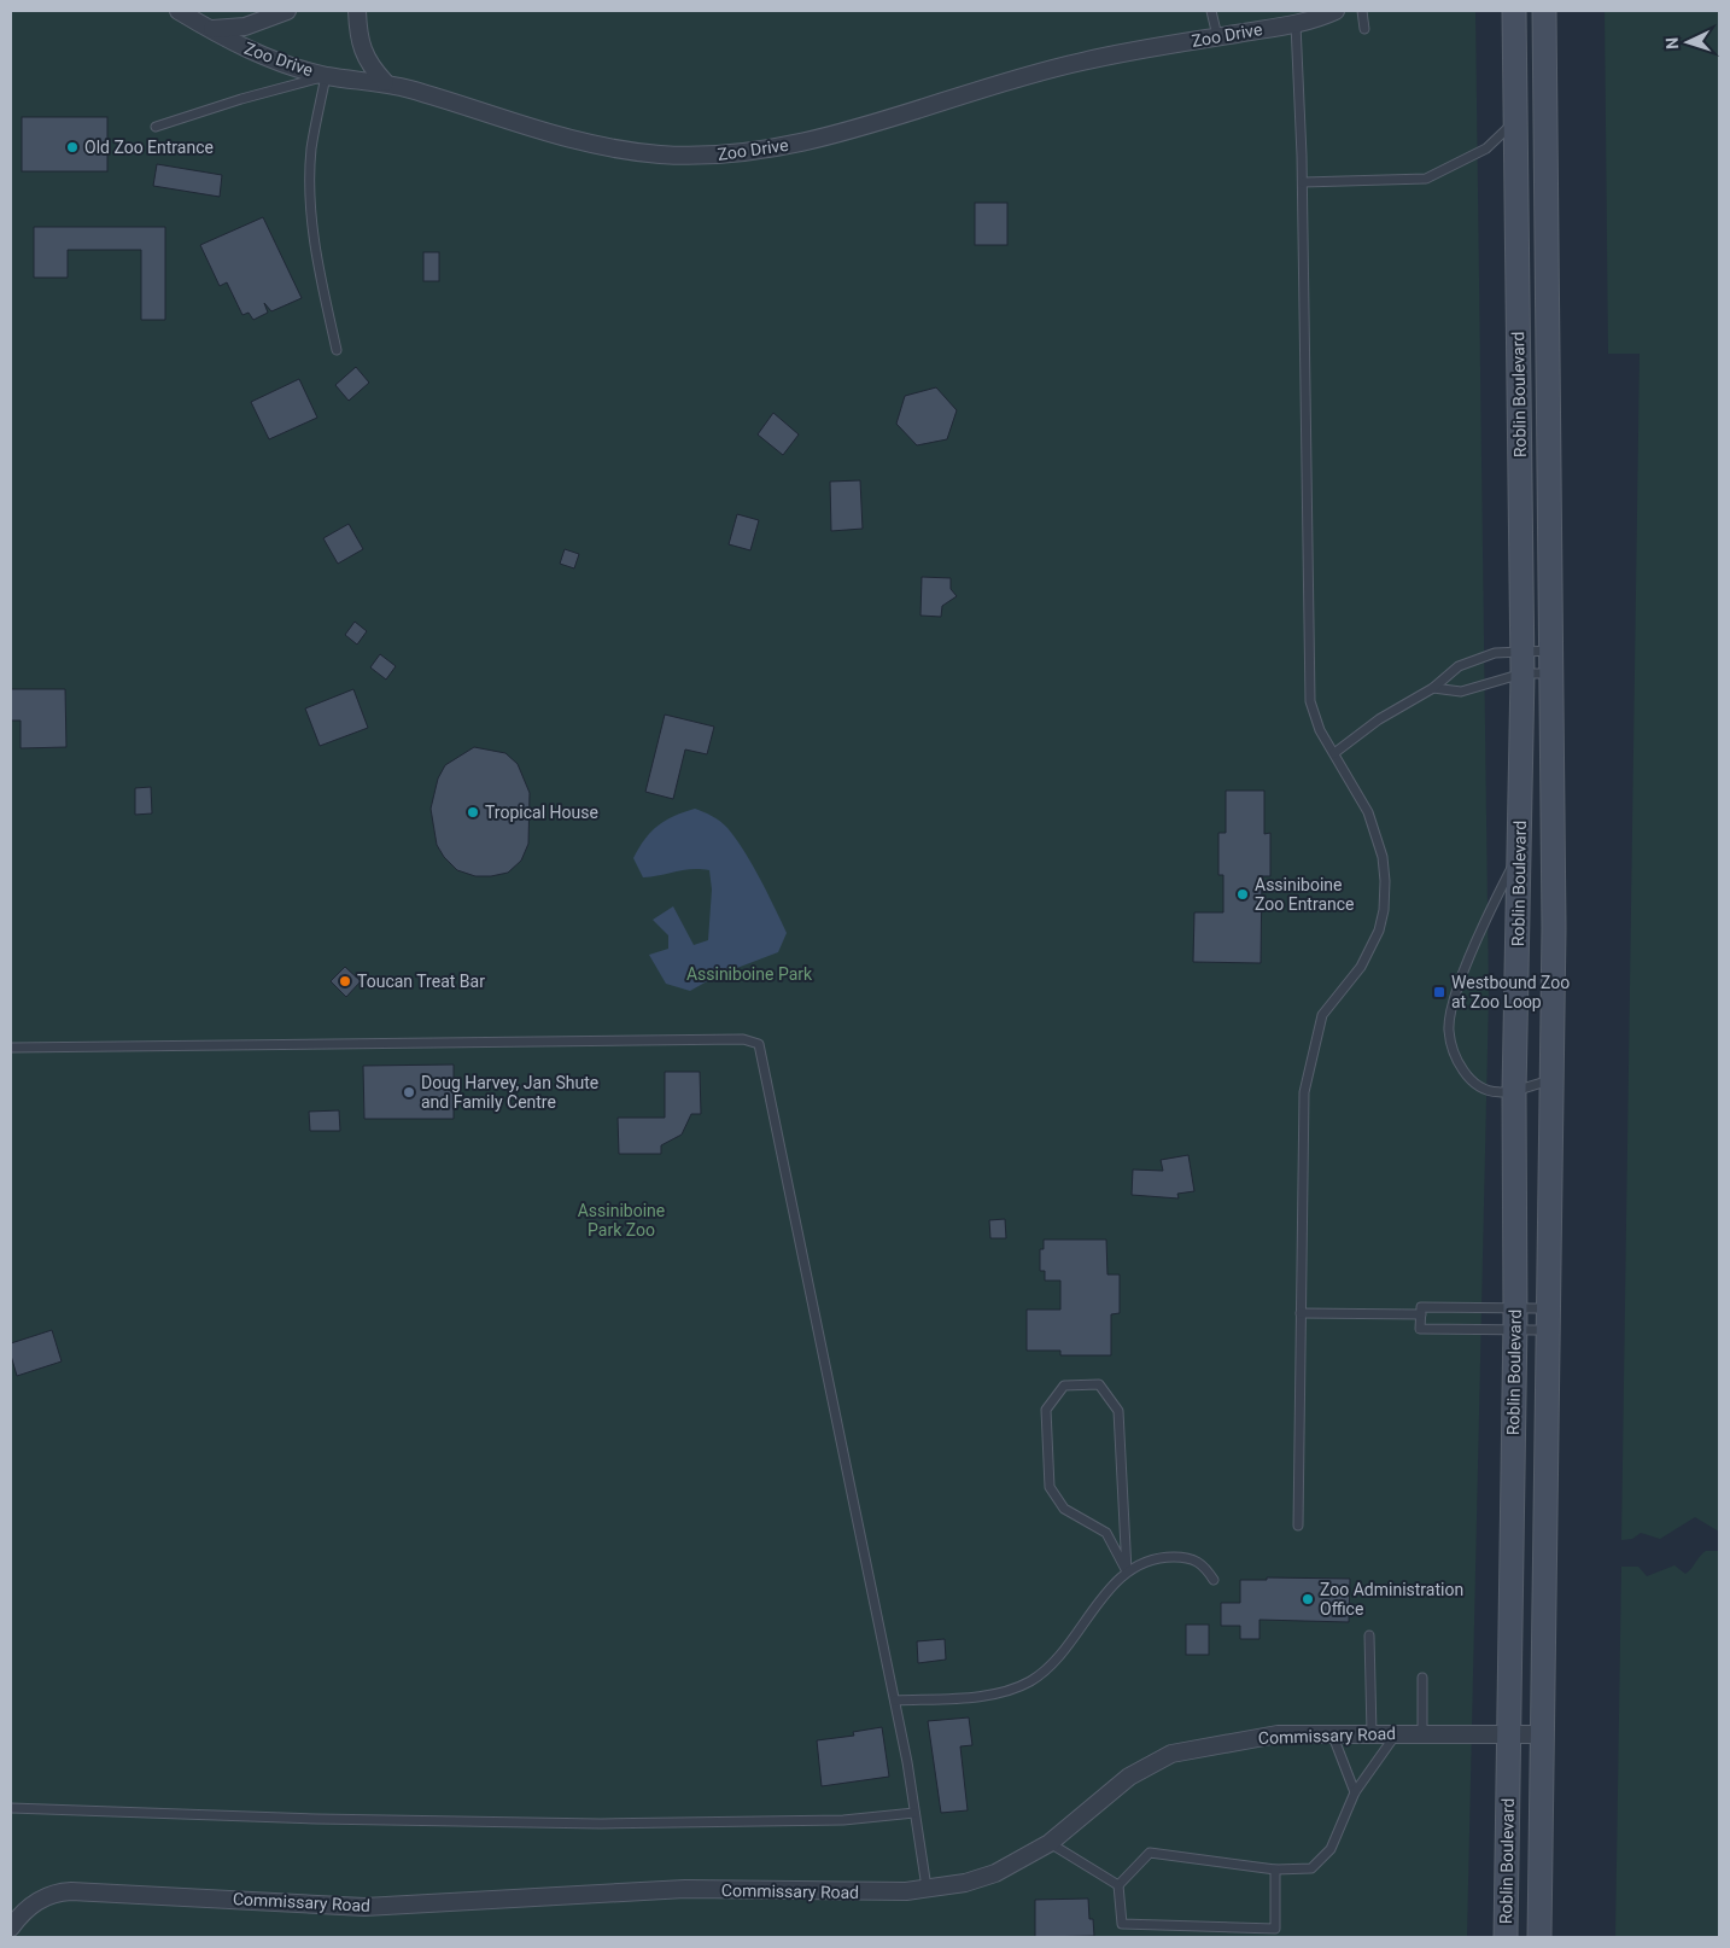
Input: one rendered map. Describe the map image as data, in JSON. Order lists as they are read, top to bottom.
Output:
{
  "streets": {
    "main road": ["Roblin Boulevard"],
    "street": ["Zoo Drive", "Commissary Road"]
  },
  "crossings": [
    ["Roblin Boulevard", "Commissary Road"]
  ],
  "parks": ["Assiniboine Park", "Assiniboine Park Zoo"],
  "places": {
    "other": [
      "Old Zoo Entrance",
      "Tropical House",
      "Assiniboine Zoo Entrance",
      "Toucan Treat Bar",
      "Doug Harvey, Jan Shute and Family Centre",
      "Zoo Administration Office"
    ],
    "transit": ["Westbound Zoo at Zoo Loop"]
  },
  "north": "left"
}
